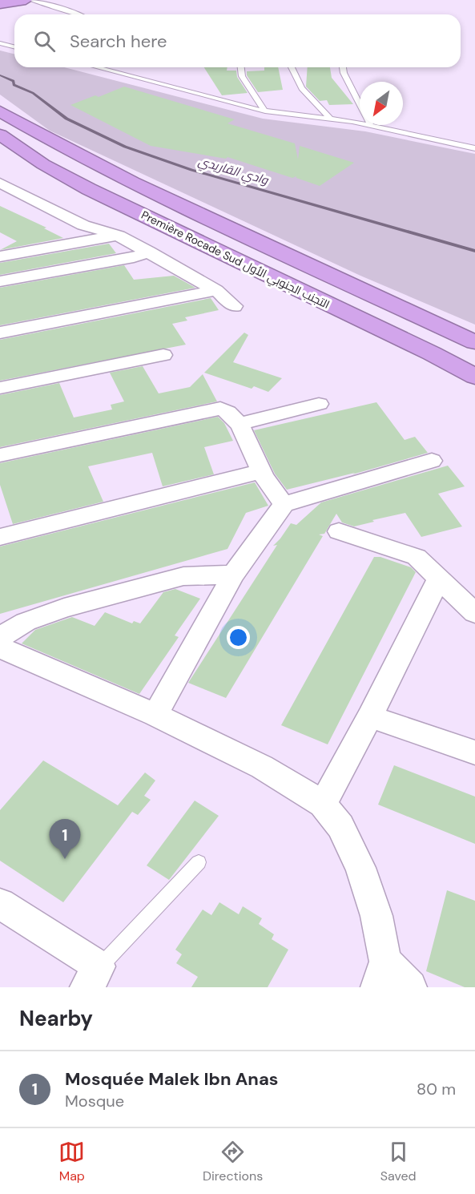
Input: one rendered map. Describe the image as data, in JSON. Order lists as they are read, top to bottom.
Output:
{
  "streets": {
    "highway": ["Première Rocade Sud التجنب الجنوبي الأول"]
  },
  "water": ["وادي القاريدي"],
  "north": "bottom left",
  "page": {
    "search": "Search here",
    "pins": "1",
    "heading": "Nearby",
    "list": [
      {
        "mark": "1",
        "name": "Mosquée Malek Ibn Anas",
        "note": "Mosque",
        "value": "80 m"
      }
    ],
    "nav": ["Map", "Directions", "Saved"]
  }
}
